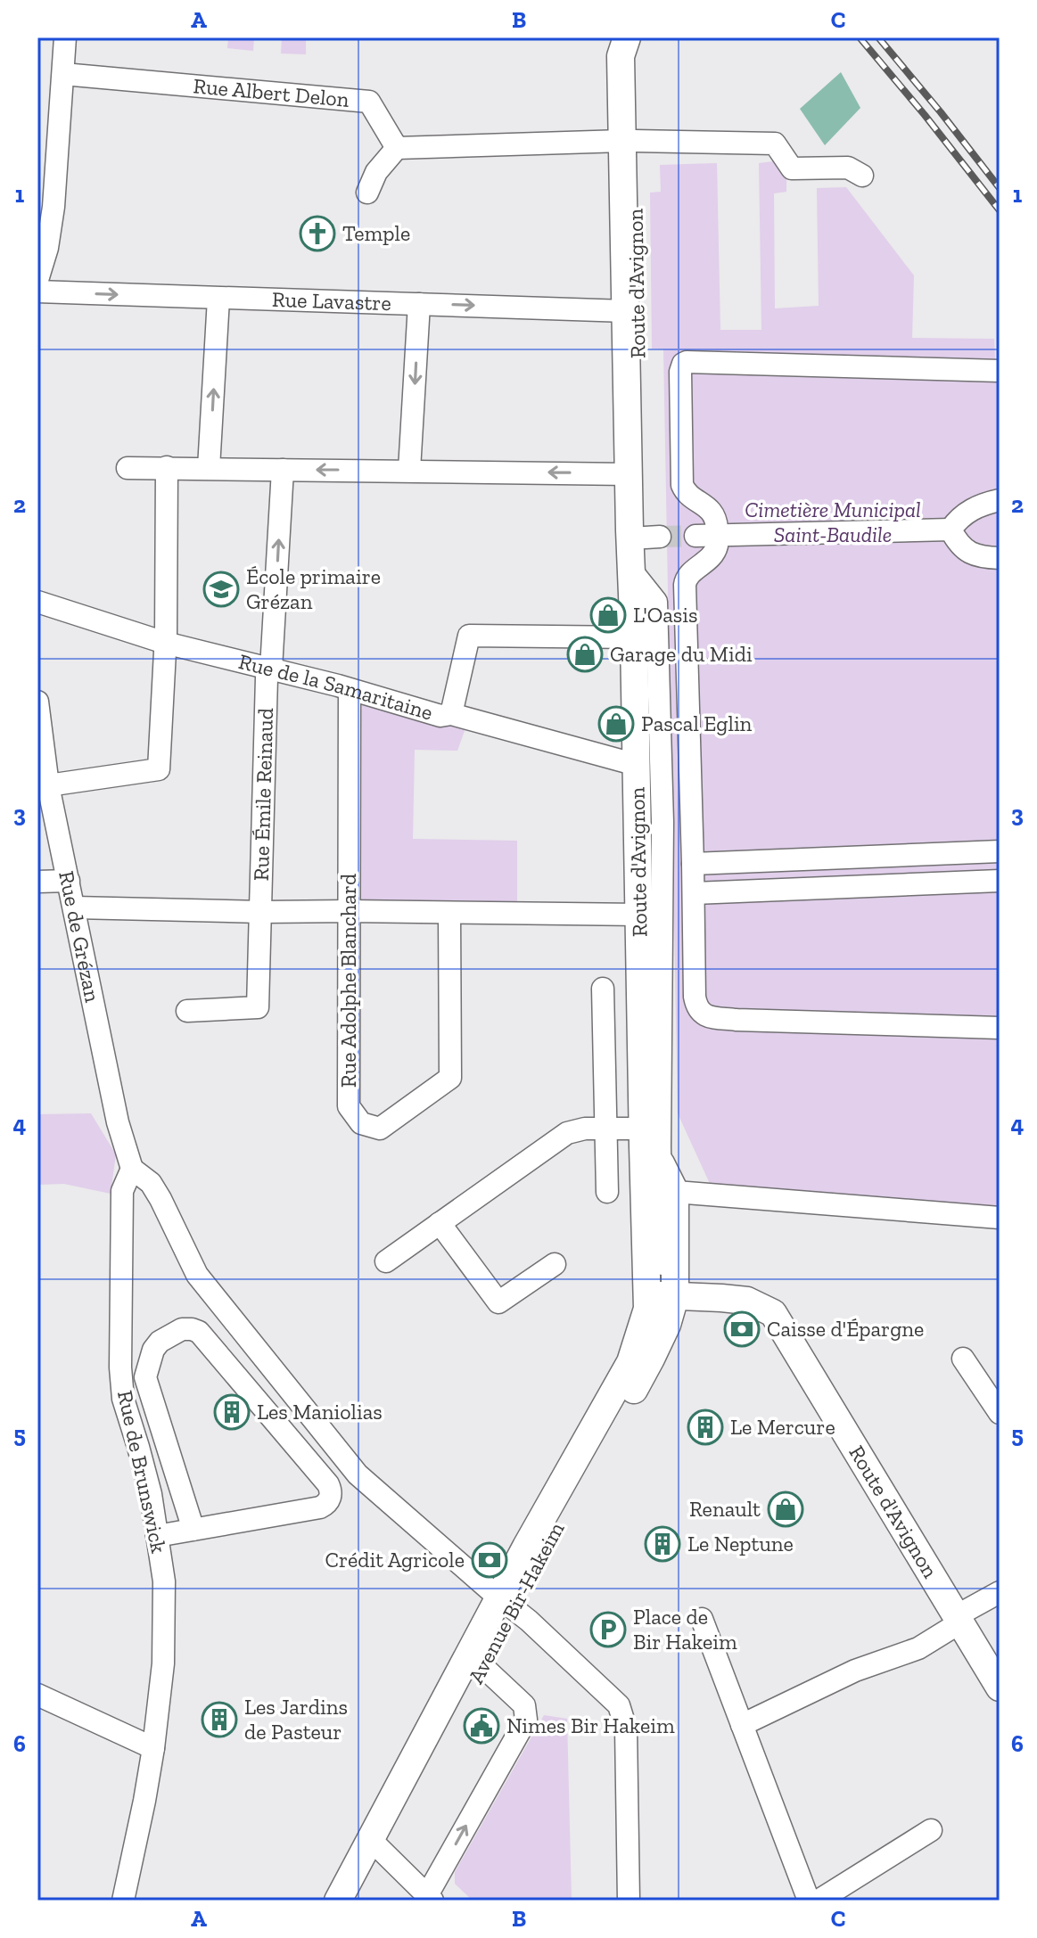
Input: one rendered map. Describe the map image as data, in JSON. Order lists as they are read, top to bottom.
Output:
{
  "streets": {
    "main road": ["Route d'Avignon", "Avenue Bir-Hakeim"],
    "street": [
      "Rue Albert Delon",
      "Rue Lavastre",
      "Rue de la Samaritaine",
      "Rue Émile Reinaud",
      "Rue de Grézan",
      "Rue Adolphe Blanchard",
      "Rue de Brunswick"
    ]
  },
  "crossings": [
    ["Route d'Avignon", "Rue Lavastre"],
    ["Route d'Avignon", "Rue de la Samaritaine"],
    ["Route d'Avignon", "Avenue Bir-Hakeim"],
    ["Rue de la Samaritaine", "Rue Émile Reinaud"],
    ["Rue de la Samaritaine", "Rue Adolphe Blanchard"],
    ["Rue de Grézan", "Rue de Brunswick"]
  ],
  "parks": ["Cimetière Municipal Saint-Baudile"],
  "places": {
    "church": ["Temple"],
    "school or university": ["École primaire Grézan"],
    "shop": [
      "L'Oasis",
      "Garage du Midi",
      "Pascal Eglin",
      "Renault"
    ],
    "bank": ["Caisse d'Épargne", "Crédit Agricole"],
    "building": [
      "Les Maniolias",
      "Le Mercure",
      "Le Neptune",
      "Les Jardins de Pasteur"
    ],
    "parking": ["Place de Bir Hakeim"],
    "public building": ["Nimes Bir Hakeim"]
  },
  "grid": {
    "columns": ["A", "B", "C"],
    "rows": [
      "1",
      "2",
      "3",
      "4",
      "5",
      "6"
    ]
  }
}
